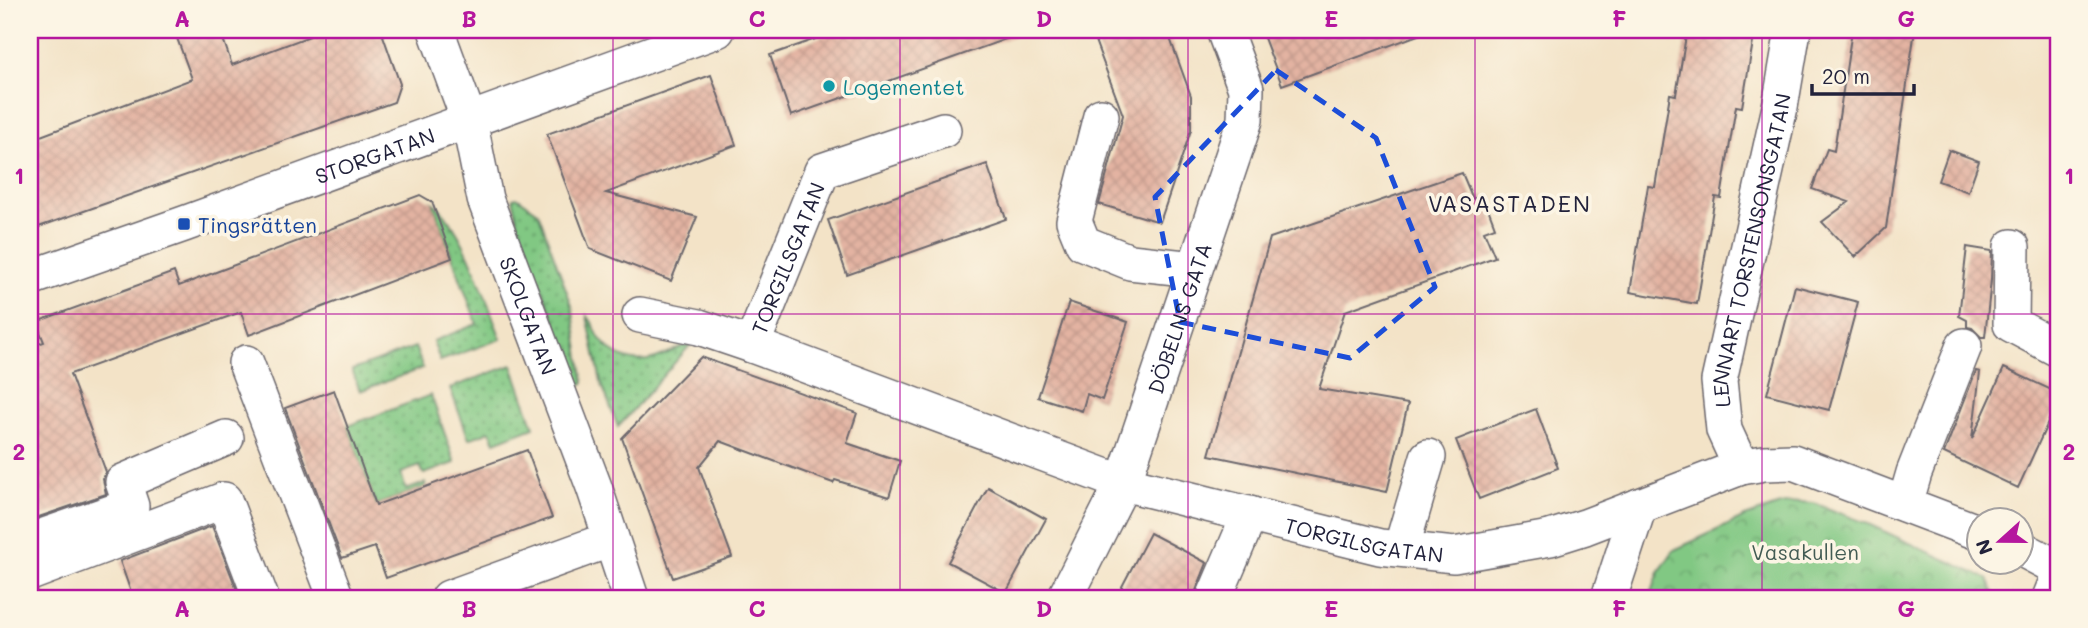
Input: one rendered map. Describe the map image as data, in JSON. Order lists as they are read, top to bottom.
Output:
{
  "streets": {
    "street": [
      "STORGATAN",
      "LENNART TORSTENSONSGATAN",
      "TORGILSGATAN",
      "SKOLGATAN",
      "DÖBELNS GATA"
    ]
  },
  "crossings": [
    ["STORGATAN", "SKOLGATAN"],
    ["LENNART TORSTENSONSGATAN", "TORGILSGATAN"],
    ["TORGILSGATAN", "DÖBELNS GATA"]
  ],
  "districts": ["VASASTADEN"],
  "parks": ["Vasakullen"],
  "places": {
    "other": ["Logementet"],
    "transit": ["Tingsrätten"]
  },
  "scale_bar": "20 m",
  "north": "left",
  "grid": {
    "columns": [
      "A",
      "B",
      "C",
      "D",
      "E",
      "F",
      "G"
    ],
    "rows": ["1", "2"]
  }
}
